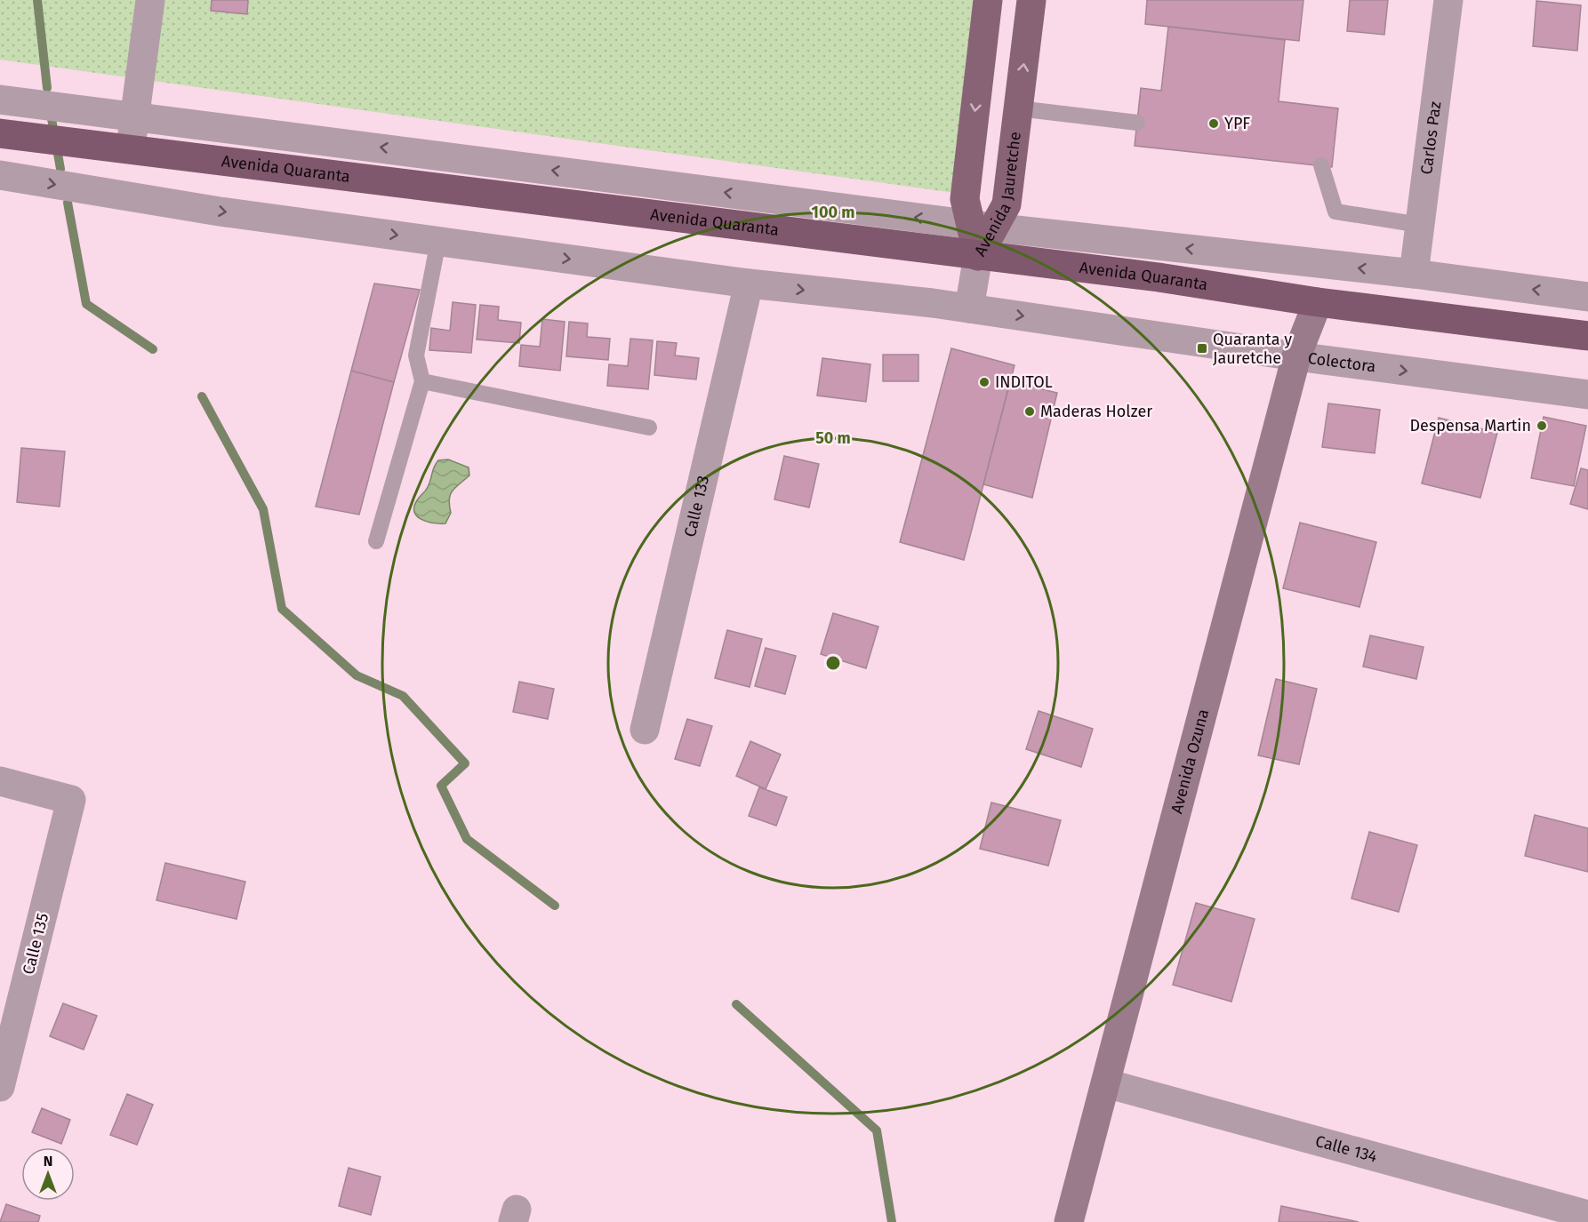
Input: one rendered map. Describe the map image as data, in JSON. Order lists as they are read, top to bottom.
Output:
{
  "streets": {
    "highway": ["Avenida Quaranta"],
    "main road": ["Avenida Jauretche", "Avenida Ozuna"],
    "street": [
      "Carlos Paz",
      "Colectora",
      "Calle 133",
      "Calle 135",
      "Calle 134"
    ]
  },
  "crossings": [
    ["Avenida Quaranta", "Avenida Jauretche"],
    ["Avenida Quaranta", "Avenida Ozuna"],
    ["Colectora", "Calle 133"],
    ["Colectora", "Avenida Ozuna"],
    ["Avenida Ozuna", "Calle 134"]
  ],
  "places": {
    "other": [
      "YPF",
      "INDITOL",
      "Maderas Holzer",
      "Despensa Martin"
    ],
    "transit": ["Quaranta y Jauretche"]
  },
  "north": "top",
  "rings": ["100 m", "50 m"]
}
